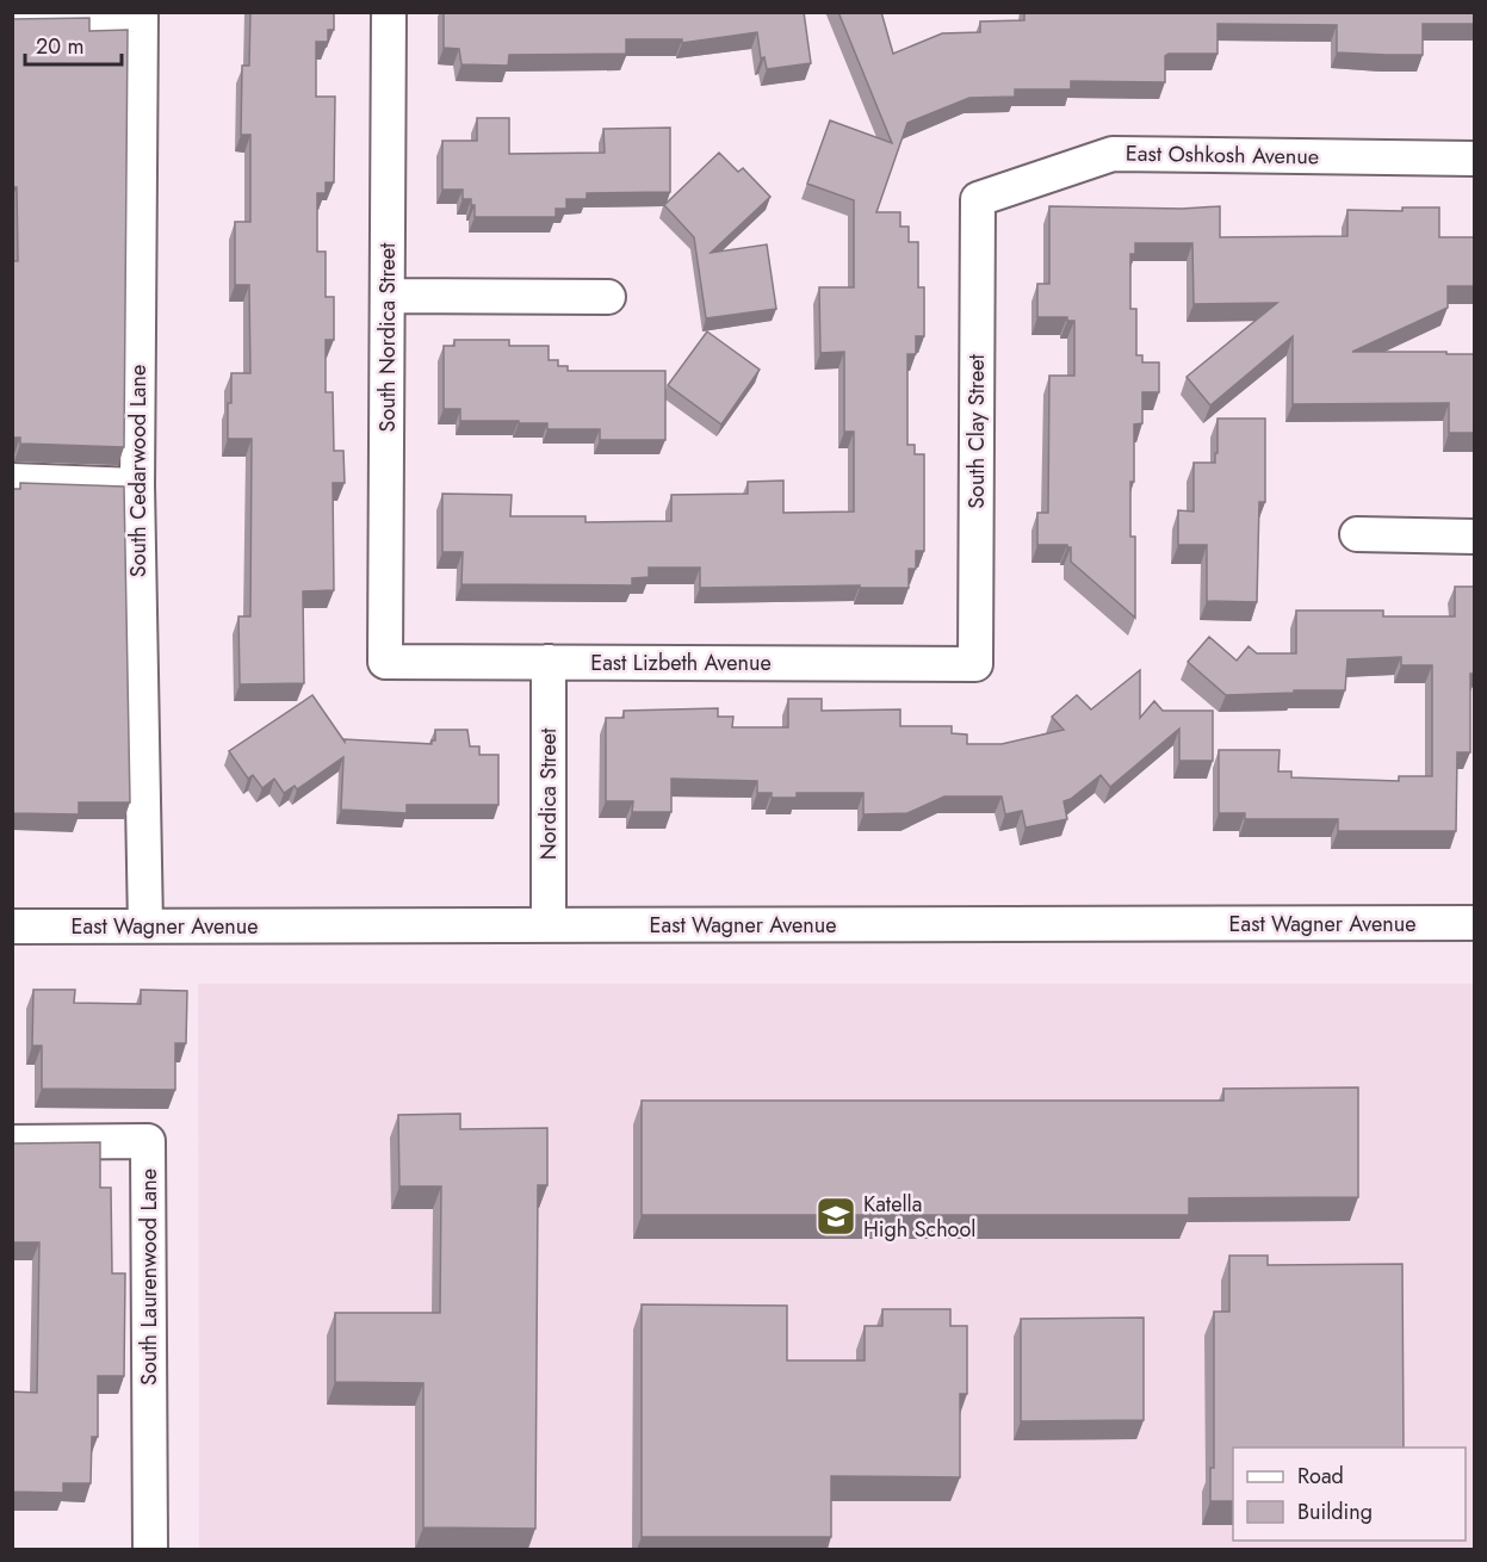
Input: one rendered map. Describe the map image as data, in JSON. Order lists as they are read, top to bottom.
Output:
{
  "streets": {
    "street": [
      "East Oshkosh Avenue",
      "South Nordica Street",
      "South Clay Street",
      "South Cedarwood Lane",
      "East Lizbeth Avenue",
      "Nordica Street",
      "East Wagner Avenue",
      "South Laurenwood Lane"
    ]
  },
  "crossings": [
    ["East Oshkosh Avenue", "South Clay Street"],
    ["South Nordica Street", "East Lizbeth Avenue"],
    ["South Clay Street", "East Lizbeth Avenue"],
    ["South Cedarwood Lane", "East Wagner Avenue"],
    ["East Lizbeth Avenue", "Nordica Street"],
    ["Nordica Street", "East Wagner Avenue"]
  ],
  "places": {
    "school or university": ["Katella High School"]
  },
  "legend": ["Road", "Building"],
  "scale_bar": "20 m"
}
